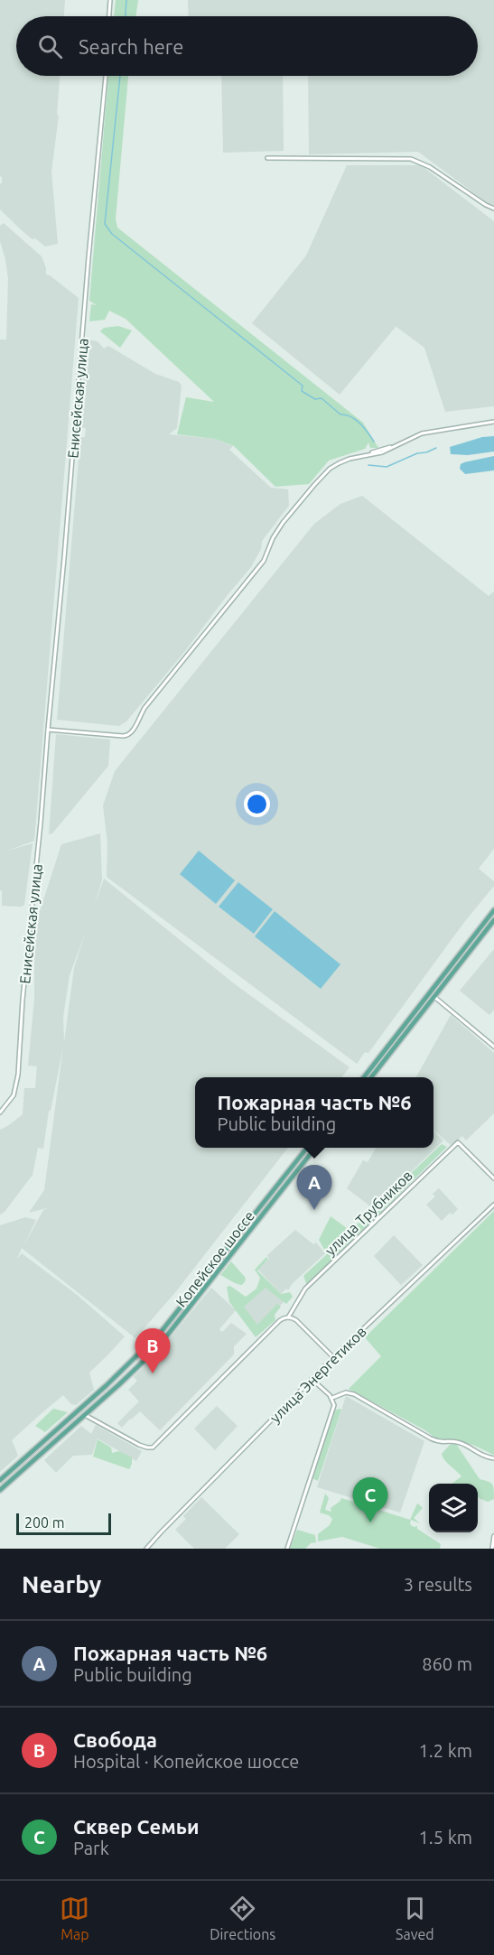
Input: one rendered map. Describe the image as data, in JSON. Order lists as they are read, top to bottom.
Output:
{
  "streets": {
    "main road": ["улица Трубников", "Копейское шоссе"],
    "street": ["Енисейская улица", "улица Энергетиков"]
  },
  "crossings": [
    ["улица Трубников", "Копейское шоссе"]
  ],
  "scale_bar": "200 m",
  "page": {
    "search": "Search here",
    "popup": ["Пожарная часть №6", "Public building"],
    "pins": ["A", "B", "C"],
    "scale": "200 m",
    "heading": ["Nearby", "3 results"],
    "list": [
      {
        "mark": "A",
        "name": "Пожарная часть №6",
        "note": "Public building",
        "value": "860 m"
      },
      {
        "mark": "B",
        "name": "Свобода",
        "note": "Hospital · Копейское шоссе",
        "value": "1.2 km"
      },
      {
        "mark": "C",
        "name": "Сквер Семьи",
        "note": "Park",
        "value": "1.5 km"
      }
    ],
    "nav": ["Map", "Directions", "Saved"]
  }
}
